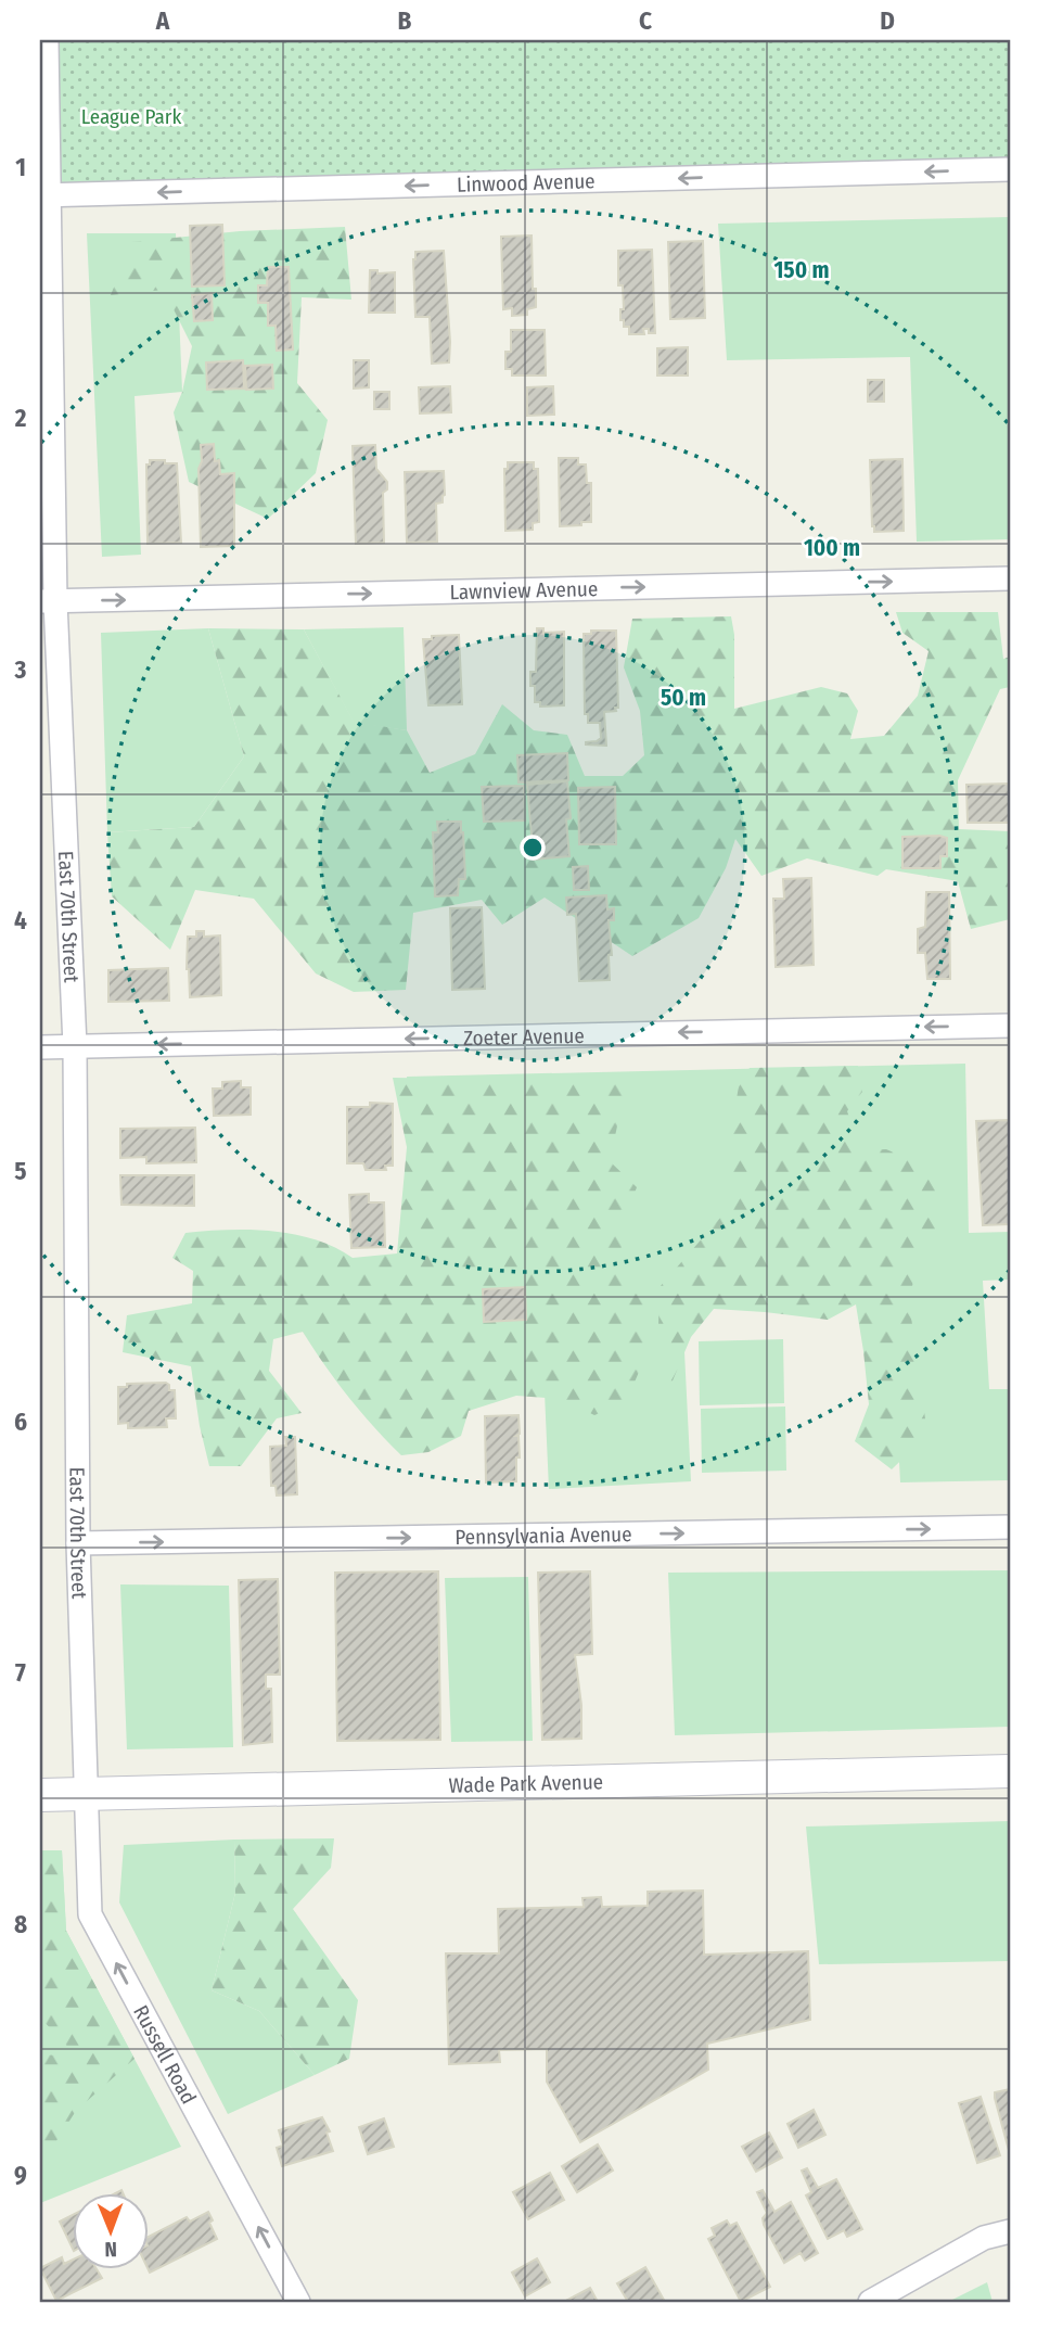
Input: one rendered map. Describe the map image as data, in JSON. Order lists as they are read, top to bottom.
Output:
{
  "streets": {
    "street": [
      "Linwood Avenue",
      "Lawnview Avenue",
      "East 70th Street",
      "Zoeter Avenue",
      "Pennsylvania Avenue",
      "Wade Park Avenue",
      "Russell Road"
    ]
  },
  "crossings": [
    ["Linwood Avenue", "East 70th Street"],
    ["Lawnview Avenue", "East 70th Street"],
    ["East 70th Street", "Zoeter Avenue"],
    ["East 70th Street", "Pennsylvania Avenue"],
    ["East 70th Street", "Wade Park Avenue"],
    ["East 70th Street", "Russell Road"],
    ["Wade Park Avenue", "Russell Road"]
  ],
  "one_way": [
    "Linwood Avenue",
    "Lawnview Avenue",
    "Zoeter Avenue",
    "Pennsylvania Avenue",
    "Russell Road"
  ],
  "parks": ["League Park"],
  "north": "bottom",
  "grid": {
    "columns": [
      "A",
      "B",
      "C",
      "D"
    ],
    "rows": [
      "1",
      "2",
      "3",
      "4",
      "5",
      "6",
      "7",
      "8",
      "9"
    ]
  },
  "rings": ["150 m", "100 m", "50 m"]
}
